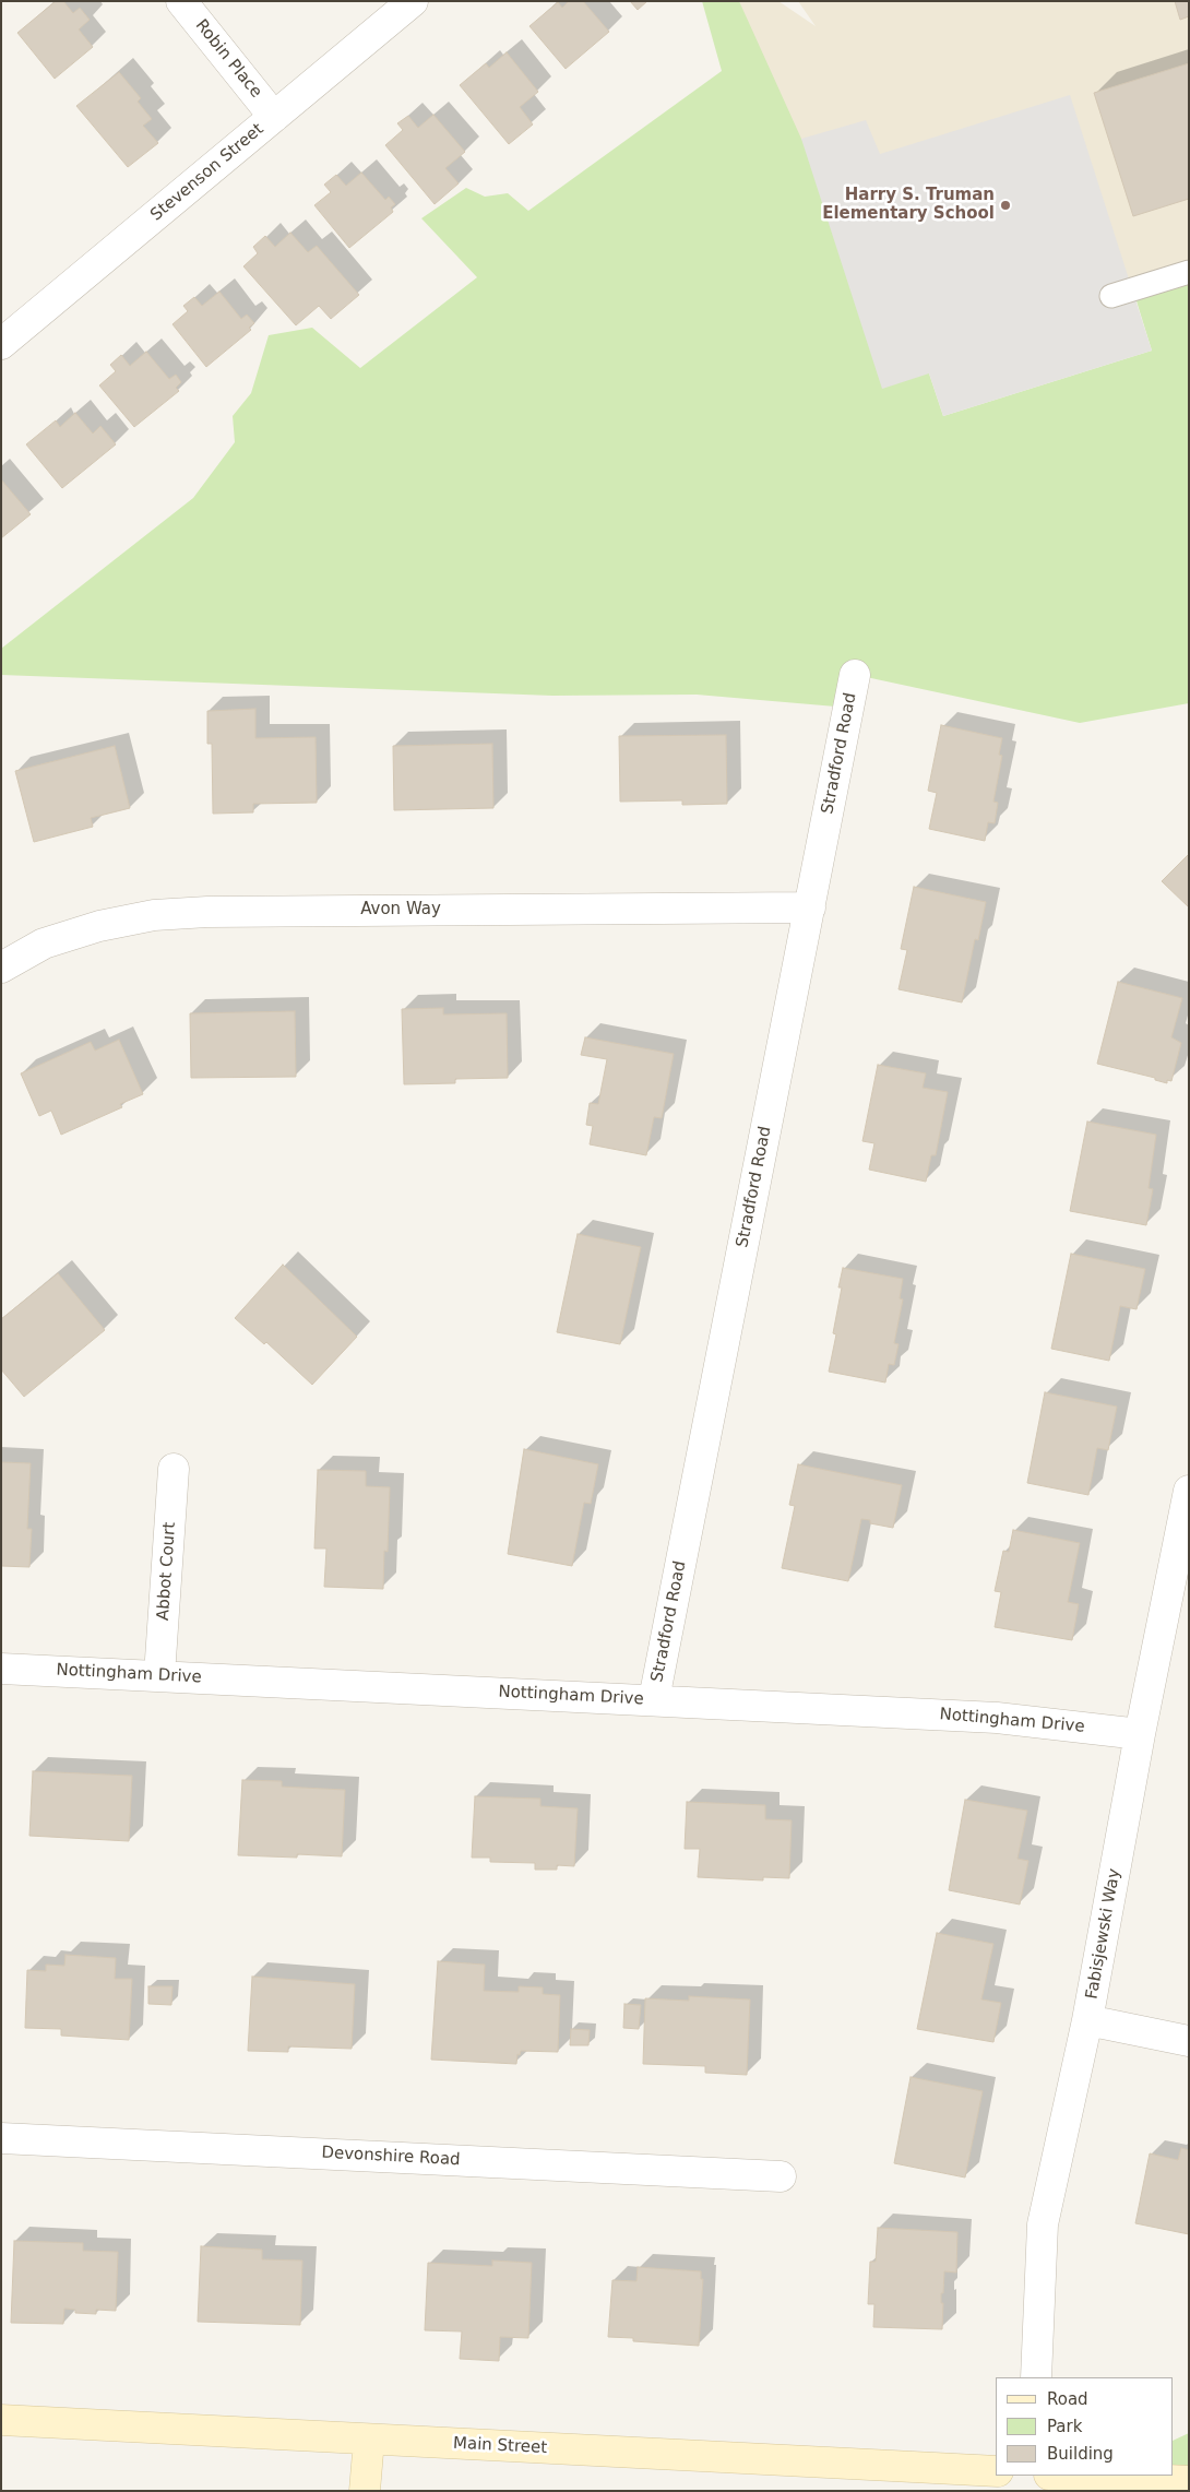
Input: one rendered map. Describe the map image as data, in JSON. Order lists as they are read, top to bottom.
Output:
{
  "streets": {
    "main road": ["Main Street"],
    "street": [
      "Robin Place",
      "Stevenson Street",
      "Stradford Road",
      "Avon Way",
      "Abbot Court",
      "Nottingham Drive",
      "Fabisjewski Way",
      "Devonshire Road"
    ]
  },
  "crossings": [
    ["Robin Place", "Stevenson Street"],
    ["Stradford Road", "Avon Way"],
    ["Stradford Road", "Nottingham Drive"],
    ["Abbot Court", "Nottingham Drive"],
    ["Nottingham Drive", "Fabisjewski Way"]
  ],
  "places": ["Harry S. Truman Elementary School"],
  "legend": ["Road", "Park", "Building"]
}
